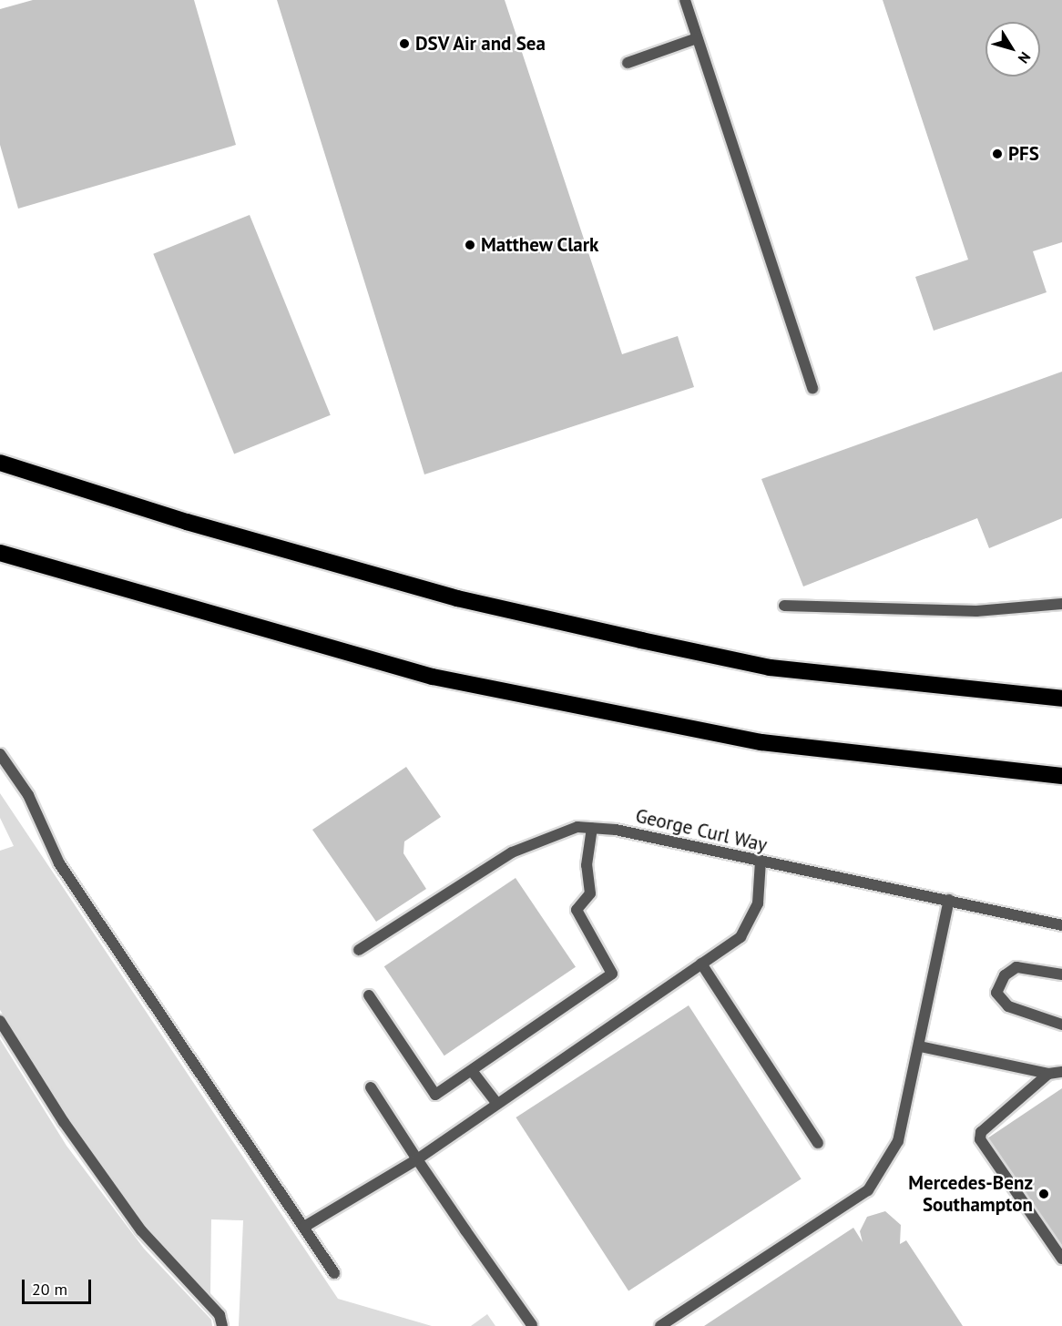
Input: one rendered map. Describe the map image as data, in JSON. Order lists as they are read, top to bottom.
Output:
{
  "streets": {
    "street": ["George Curl Way"]
  },
  "places": [
    "DSV Air and Sea",
    "PFS",
    "Matthew Clark",
    "Mercedes-Benz Southampton"
  ],
  "scale_bar": "20 m",
  "north": "bottom right"
}
